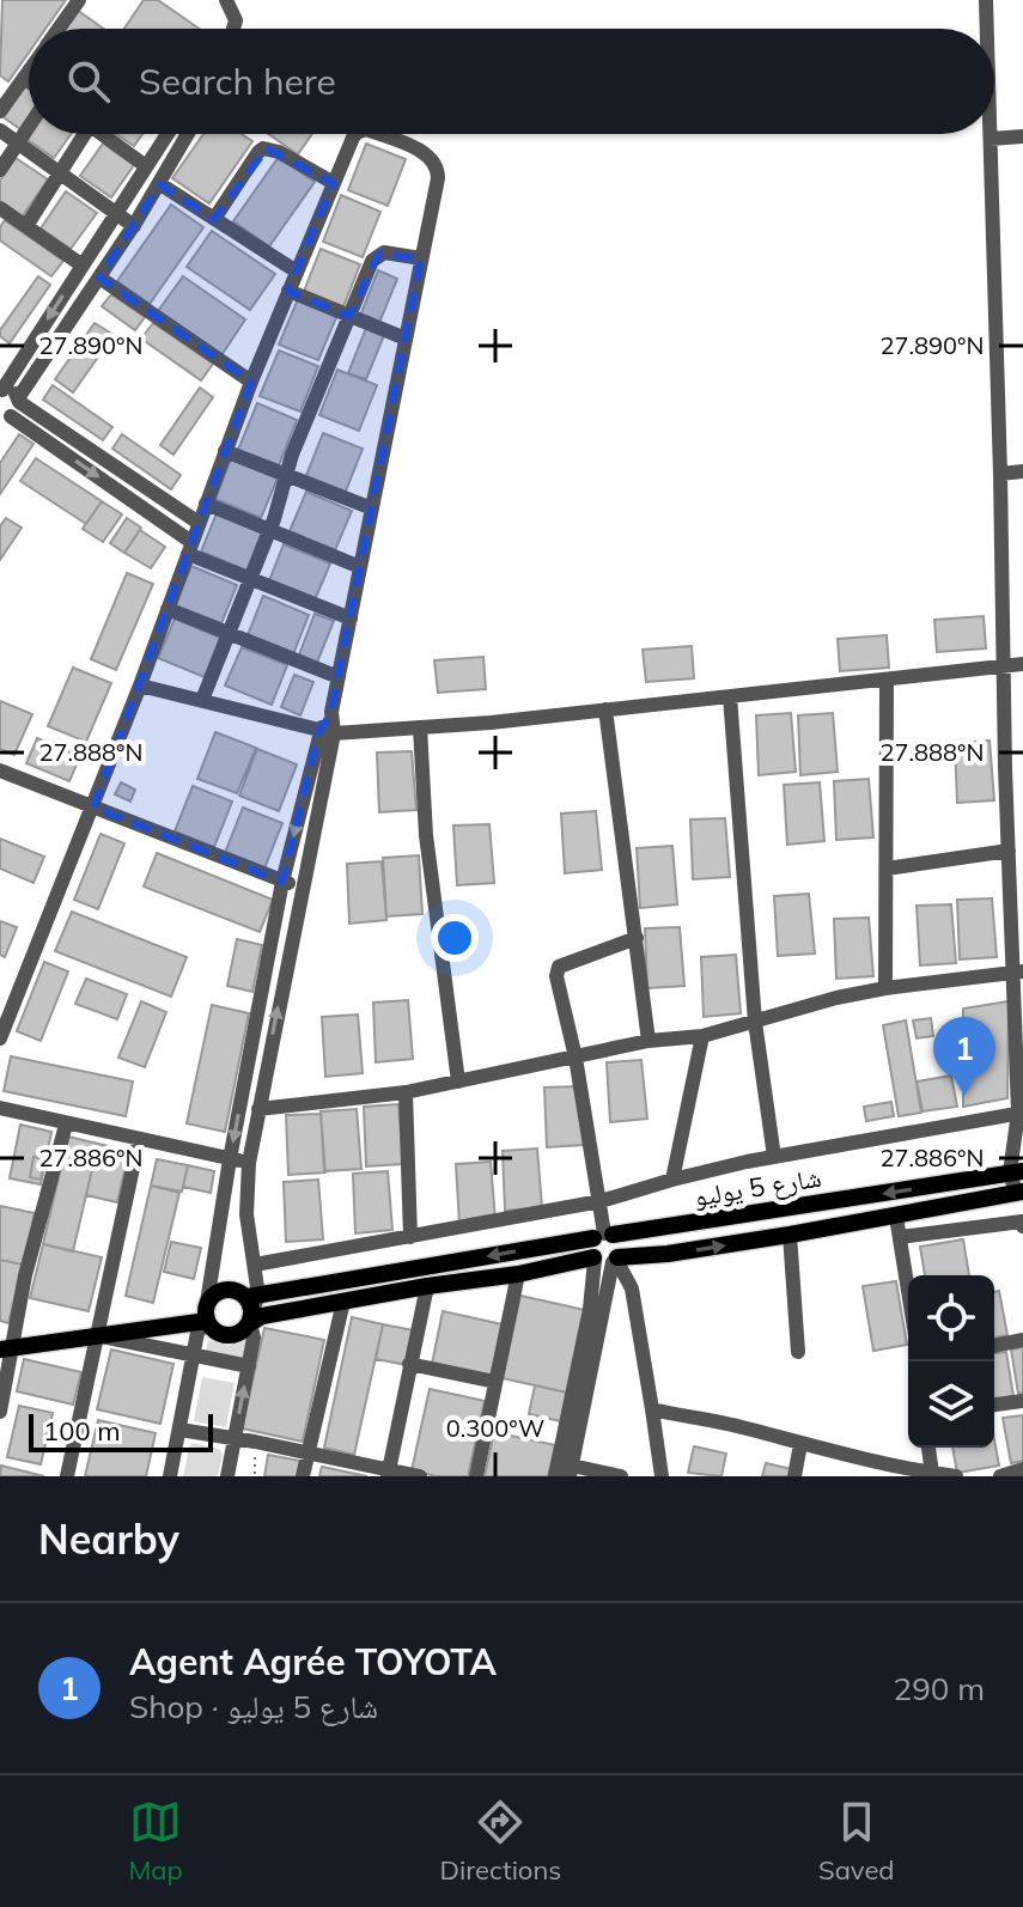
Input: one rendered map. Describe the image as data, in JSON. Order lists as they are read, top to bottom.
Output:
{
  "streets": {
    "main road": ["شارع 5 يوليو"]
  },
  "scale_bar": "100 m",
  "page": {
    "search": "Search here",
    "pins": "1",
    "scale": "100 m",
    "heading": "Nearby",
    "list": [
      {
        "mark": "1",
        "name": "Agent Agrée TOYOTA",
        "note": "Shop · شارع 5 يوليو",
        "value": "290 m"
      }
    ],
    "nav": ["Map", "Directions", "Saved"]
  },
  "coordinates": [
    "27.890°N",
    "27.888°N",
    "27.886°N",
    "0.300°W"
  ]
}
